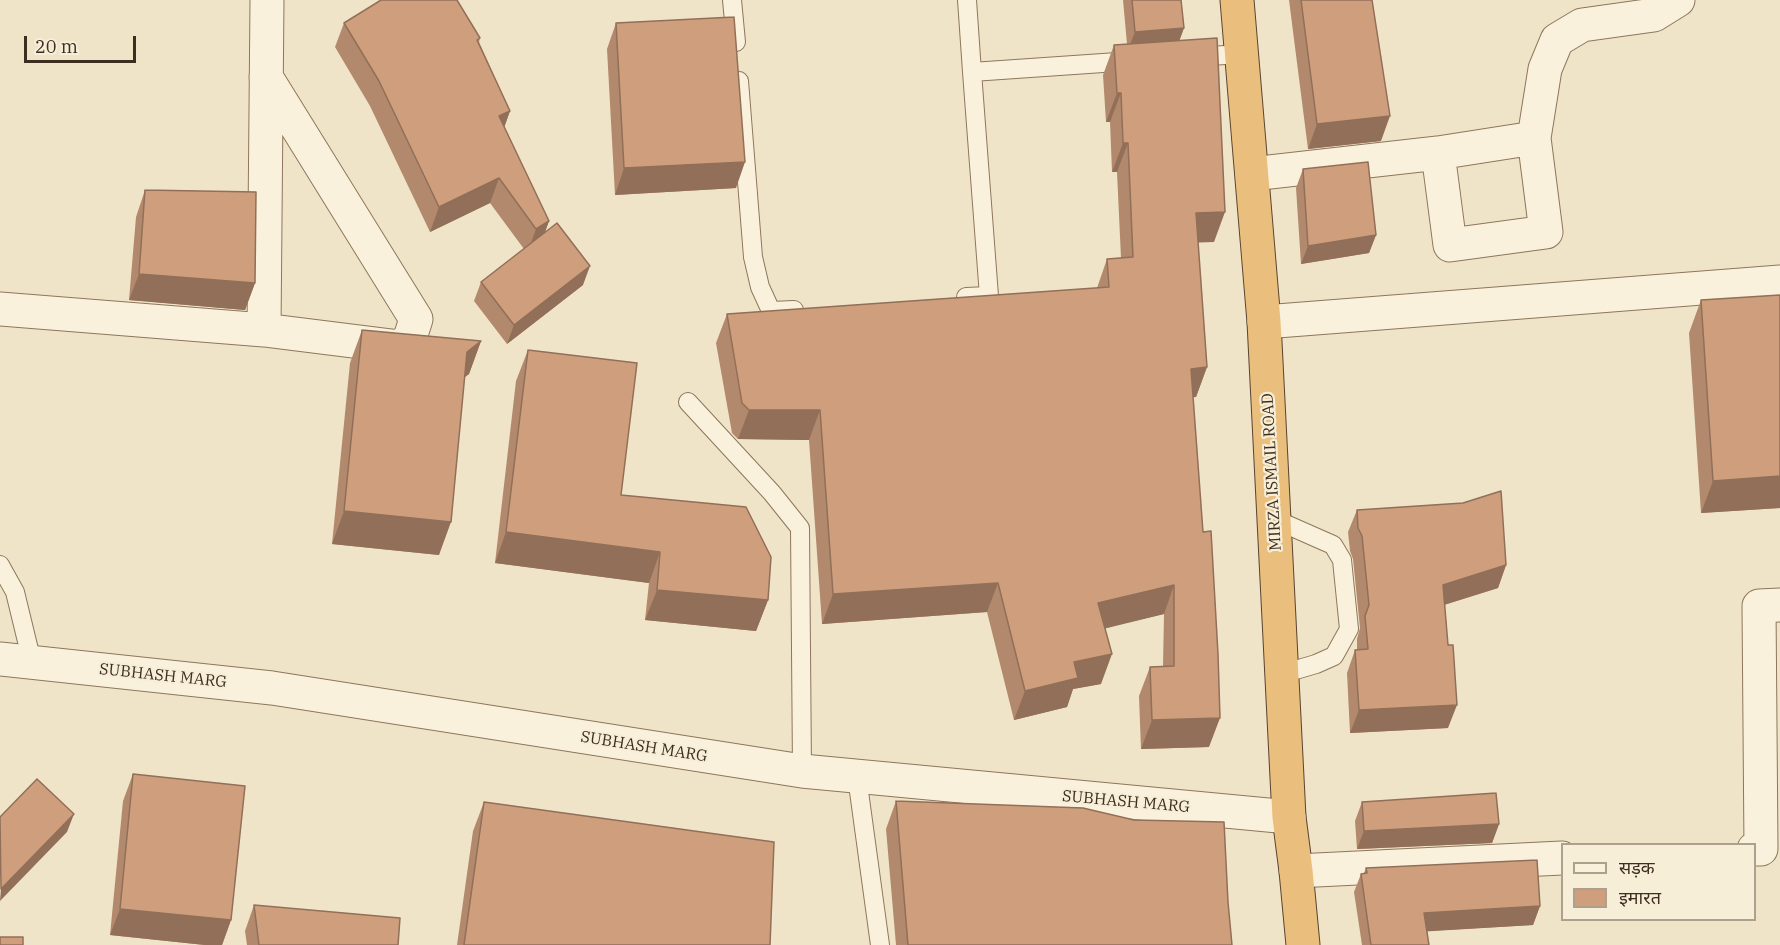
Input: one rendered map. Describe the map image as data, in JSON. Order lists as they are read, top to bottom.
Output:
{
  "streets": {
    "highway": ["MIRZA ISMAIL ROAD"],
    "street": ["SUBHASH MARG"]
  },
  "crossings": [
    ["MIRZA ISMAIL ROAD", "SUBHASH MARG"]
  ],
  "legend": ["सड़क", "इमारत"],
  "scale_bar": "20 m"
}
